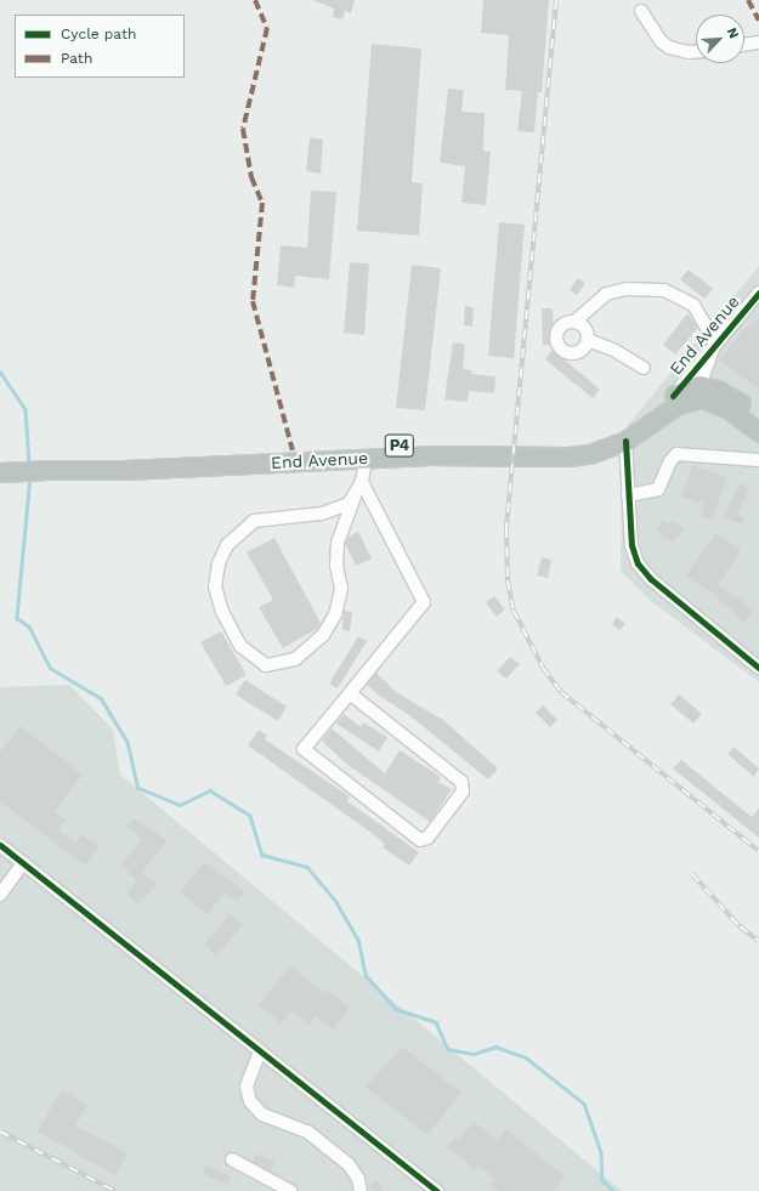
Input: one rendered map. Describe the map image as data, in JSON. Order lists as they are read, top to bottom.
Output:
{
  "streets": {
    "highway": ["End Avenue", "P4"]
  },
  "legend": ["Cycle path", "Path"],
  "north": "top right"
}
